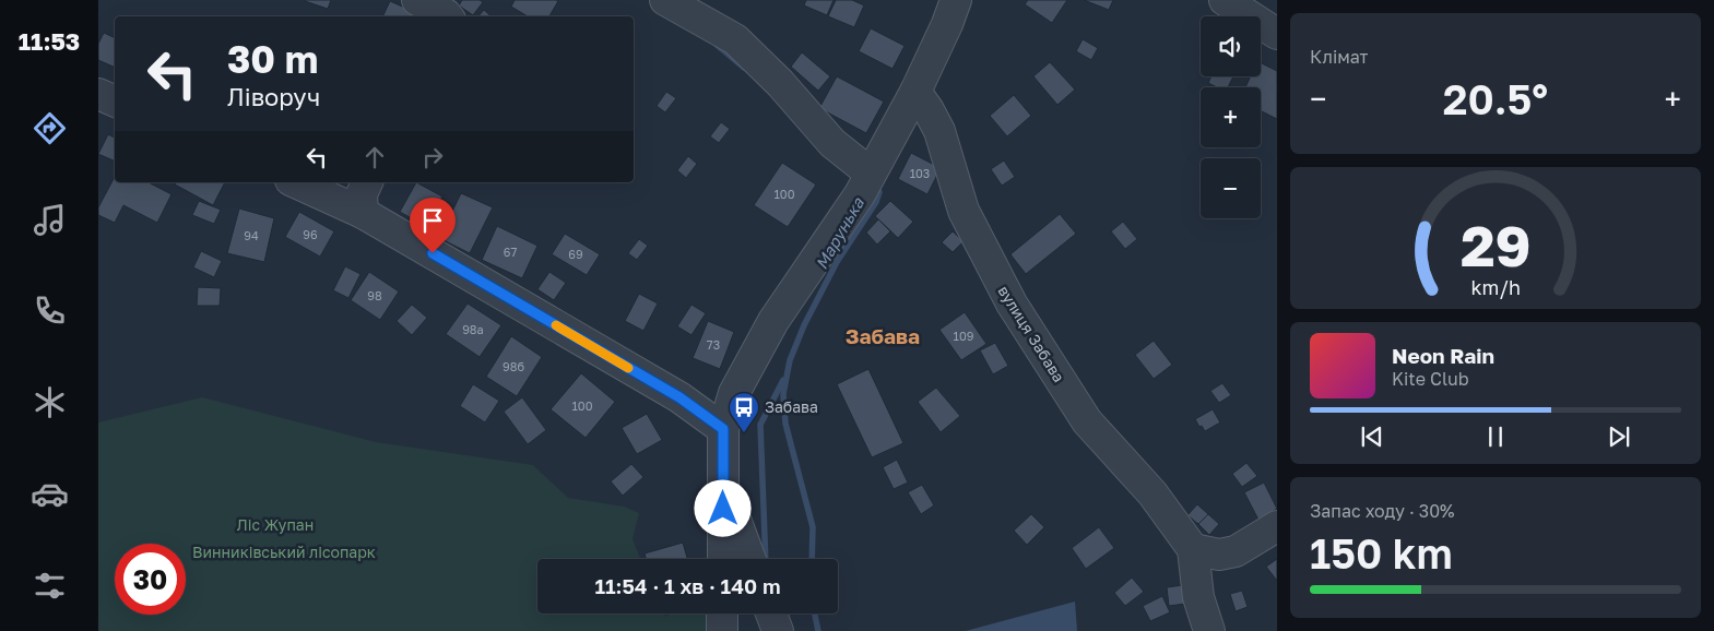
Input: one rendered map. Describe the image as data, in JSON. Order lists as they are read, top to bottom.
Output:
{
  "streets": {
    "street": ["вулиця Забава"]
  },
  "districts": ["Забава"],
  "water": ["Марунька"],
  "parks": ["Ліс Жупан", "Винниківський лісопарк"],
  "places": {
    "bus stop": ["Забава"]
  },
  "house_numbers": [
    "103",
    "100",
    "96",
    "94",
    "67",
    "69",
    "98",
    "98а",
    "109",
    "73",
    "98б",
    "100"
  ],
  "page": {
    "tabs": "11:53",
    "tile": [
      "Клімат",
      ["Запас ходу · 30%", "150 km"]
    ],
    "map_buttons": ["+", "−"],
    "turn": ["30 m", "Ліворуч"],
    "heat": ["−", "20.5°", "+"],
    "song": ["Neon Rain", "Kite Club"],
    "limit": "30",
    "trip": "11:54 · 1 хв · 140 m",
    "gauge": ["29", "km/h"]
  }
}
